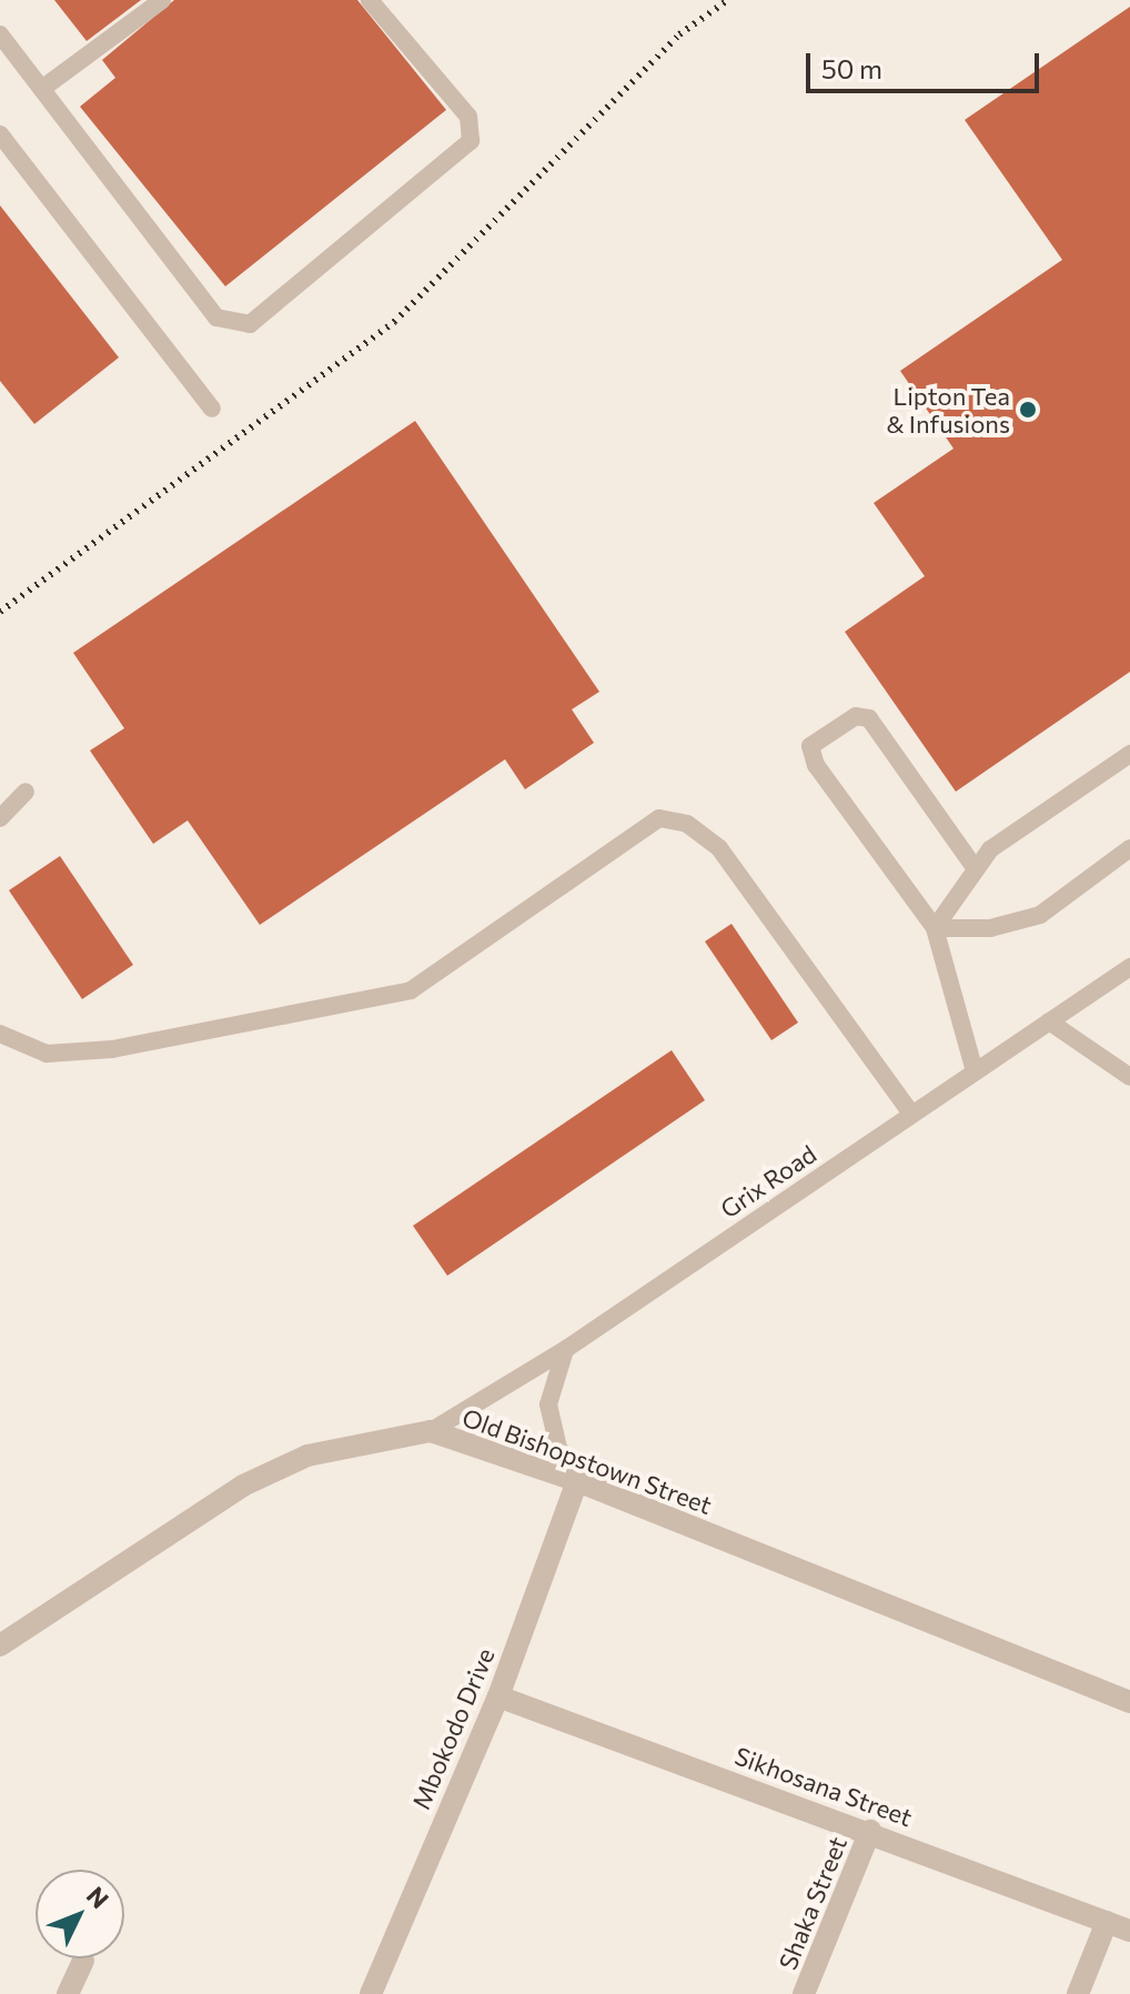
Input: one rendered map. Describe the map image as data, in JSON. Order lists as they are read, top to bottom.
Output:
{
  "streets": {
    "street": [
      "Old Bishopstown Street",
      "Mbokodo Drive",
      "Sikhosana Street",
      "Shaka Street"
    ],
    "lane": ["Grix Road"]
  },
  "crossings": [
    ["Grix Road", "Old Bishopstown Street"],
    ["Old Bishopstown Street", "Mbokodo Drive"],
    ["Mbokodo Drive", "Sikhosana Street"],
    ["Sikhosana Street", "Shaka Street"]
  ],
  "places": ["Lipton Tea & Infusions"],
  "scale_bar": "50 m",
  "north": "top right"
}
